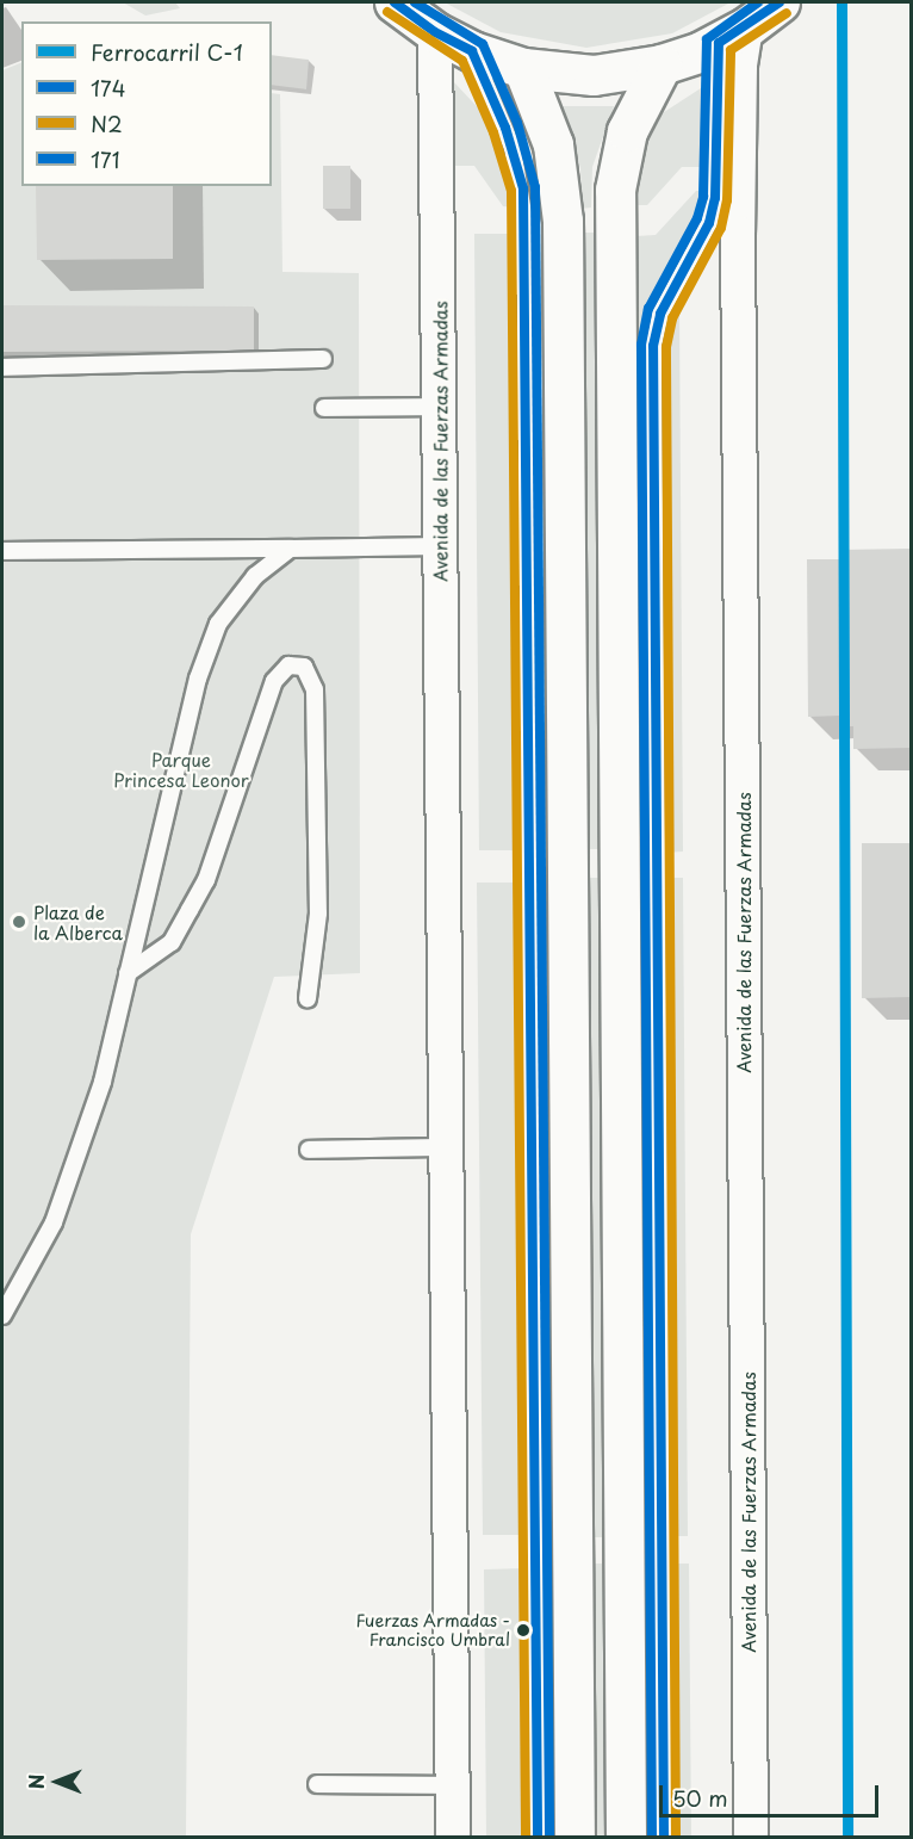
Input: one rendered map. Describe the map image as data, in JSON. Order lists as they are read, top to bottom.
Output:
{
  "streets": {
    "street": ["Avenida de las Fuerzas Armadas"]
  },
  "parks": ["Parque Princesa Leonor"],
  "places": ["Plaza de la Alberca", "Fuerzas Armadas - Francisco Umbral"],
  "lines": [
    "rail line C-1",
    "transit line 174",
    "transit line 171",
    "transit line N2"
  ],
  "legend": [
    "Ferrocarril C-1",
    "174",
    "N2",
    "171"
  ],
  "scale_bar": "50 m",
  "north": "left"
}
